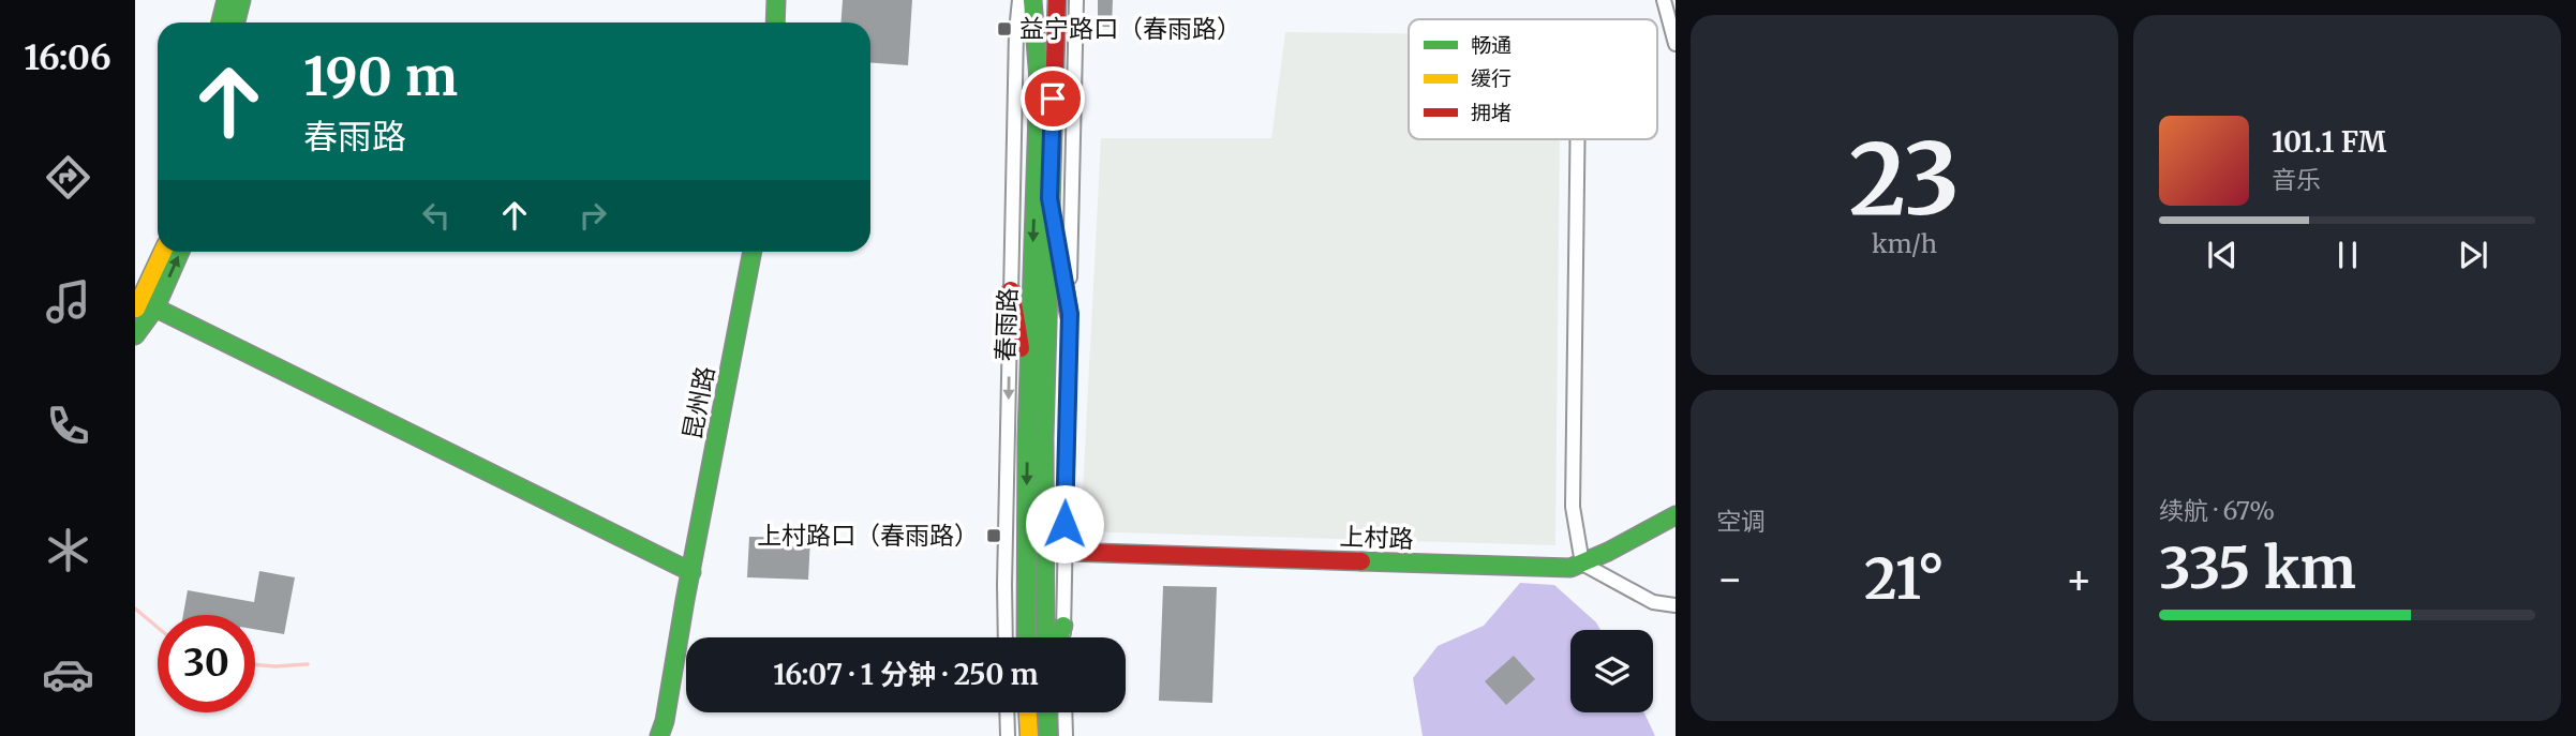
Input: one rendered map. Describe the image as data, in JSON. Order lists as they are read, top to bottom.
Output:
{
  "streets": {
    "main road": ["春雨路", "昆州路", "上村路"]
  },
  "places": {
    "transit": ["益宁路口（春雨路）", "上村路口（春雨路）"]
  },
  "legend": ["畅通", "缓行", "拥堵"],
  "page": {
    "tabs": "16:06",
    "tile": [
      ["23", "km/h"],
      "空调",
      ["续航 · 67%", "335 km"]
    ],
    "turn": ["190 m", "春雨路"],
    "song": ["101.1 FM", "音乐"],
    "heat": ["−", "21°", "+"],
    "limit": "30",
    "trip": "16:07 · 1 分钟 · 250 m"
  }
}
